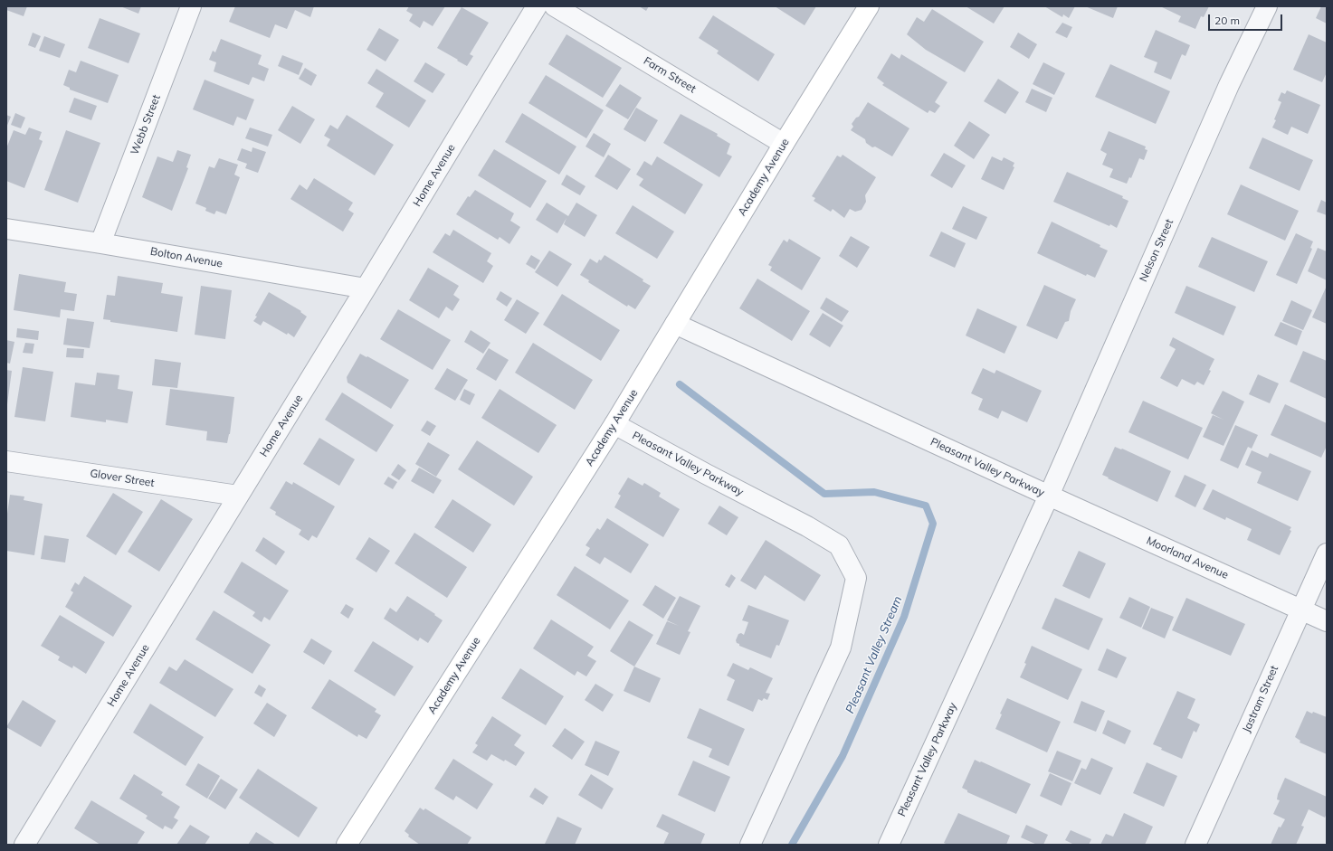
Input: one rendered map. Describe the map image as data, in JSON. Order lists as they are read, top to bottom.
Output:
{
  "streets": {
    "street": [
      "Farm Street",
      "Webb Street",
      "Home Avenue",
      "Academy Avenue",
      "Nelson Street",
      "Bolton Avenue",
      "Pleasant Valley Parkway",
      "Glover Street",
      "Moorland Avenue",
      "Jastram Street"
    ]
  },
  "crossings": [
    ["Farm Street", "Academy Avenue"],
    ["Webb Street", "Bolton Avenue"],
    ["Home Avenue", "Bolton Avenue"],
    ["Home Avenue", "Glover Street"],
    ["Academy Avenue", "Pleasant Valley Parkway"],
    ["Nelson Street", "Pleasant Valley Parkway"],
    ["Nelson Street", "Moorland Avenue"],
    ["Pleasant Valley Parkway", "Moorland Avenue"],
    ["Moorland Avenue", "Jastram Street"]
  ],
  "water": ["Pleasant Valley Stream"],
  "scale_bar": "20 m"
}
